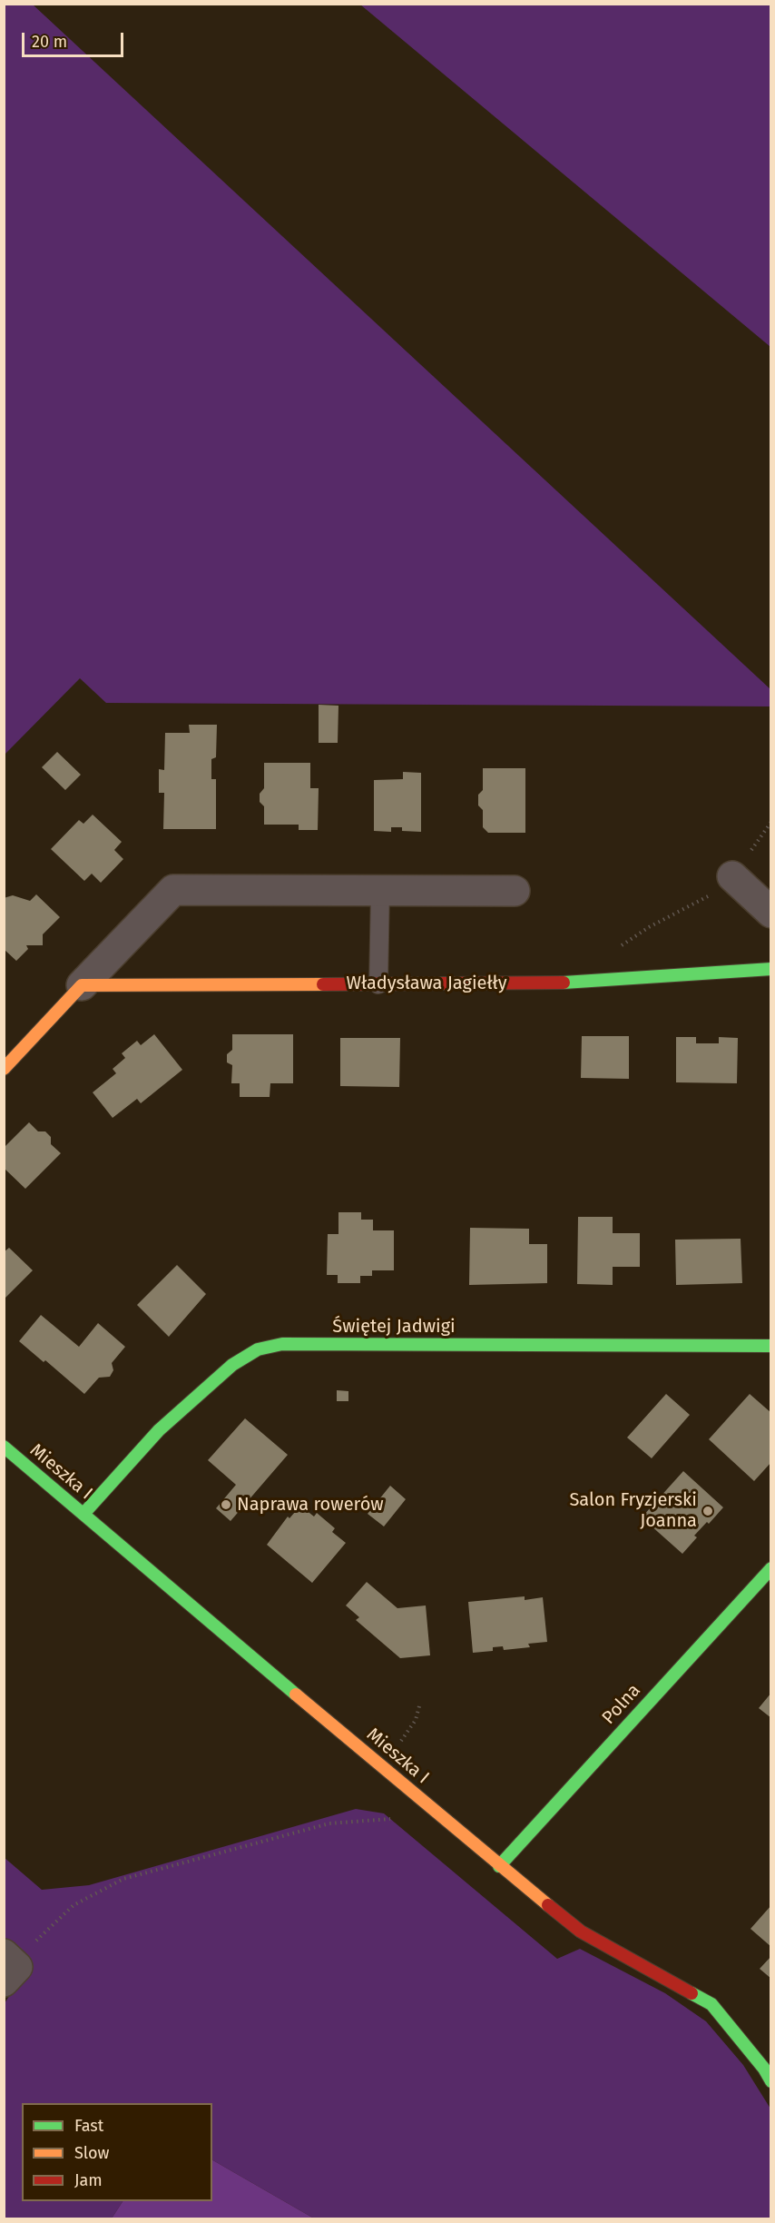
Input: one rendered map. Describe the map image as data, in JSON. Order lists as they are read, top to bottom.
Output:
{
  "streets": {
    "street": [
      "Władysława Jagiełły",
      "Świętej Jadwigi",
      "Mieszka I",
      "Polna"
    ]
  },
  "crossings": [
    ["Świętej Jadwigi", "Mieszka I"],
    ["Mieszka I", "Polna"]
  ],
  "places": ["Naprawa rowerów", "Salon Fryzjerski Joanna"],
  "legend": ["Fast", "Slow", "Jam"],
  "scale_bar": "20 m"
}
